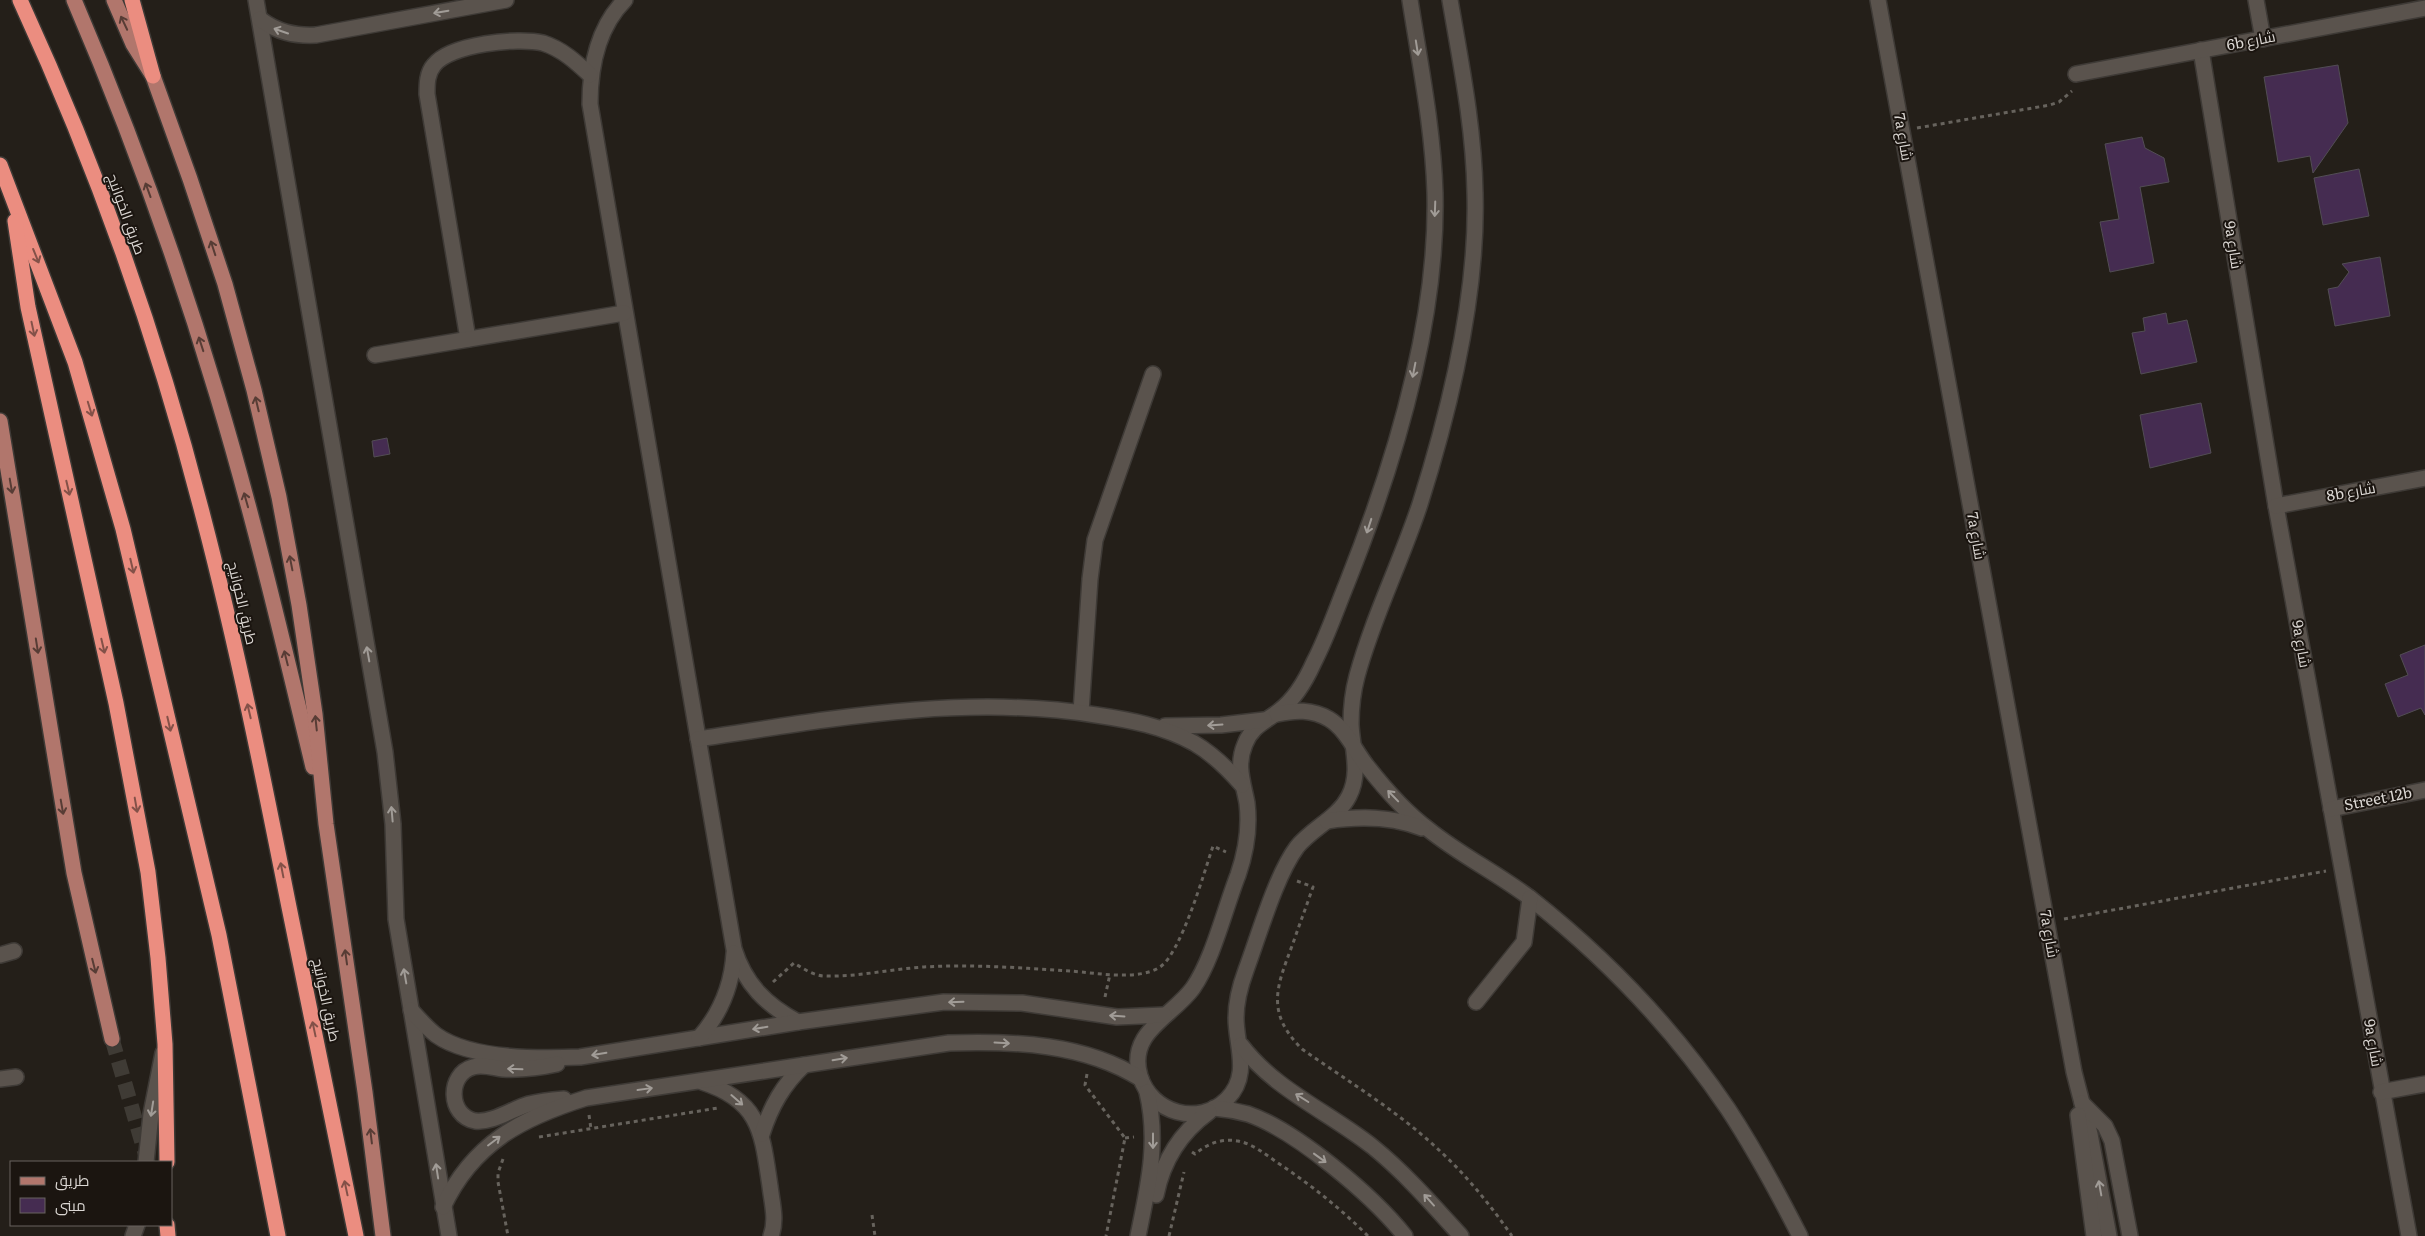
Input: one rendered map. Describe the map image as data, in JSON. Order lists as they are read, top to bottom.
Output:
{
  "streets": {
    "highway": ["طريق الخوانيج"],
    "street": [
      "6b شارع",
      "7a شارع",
      "9a شارع",
      "8b شارع",
      "Street 12b"
    ]
  },
  "crossings": [
    ["6b شارع", "9a شارع"],
    ["9a شارع", "8b شارع"],
    ["9a شارع", "Street 12b"]
  ],
  "legend": ["طريق", "مبنى"]
}
